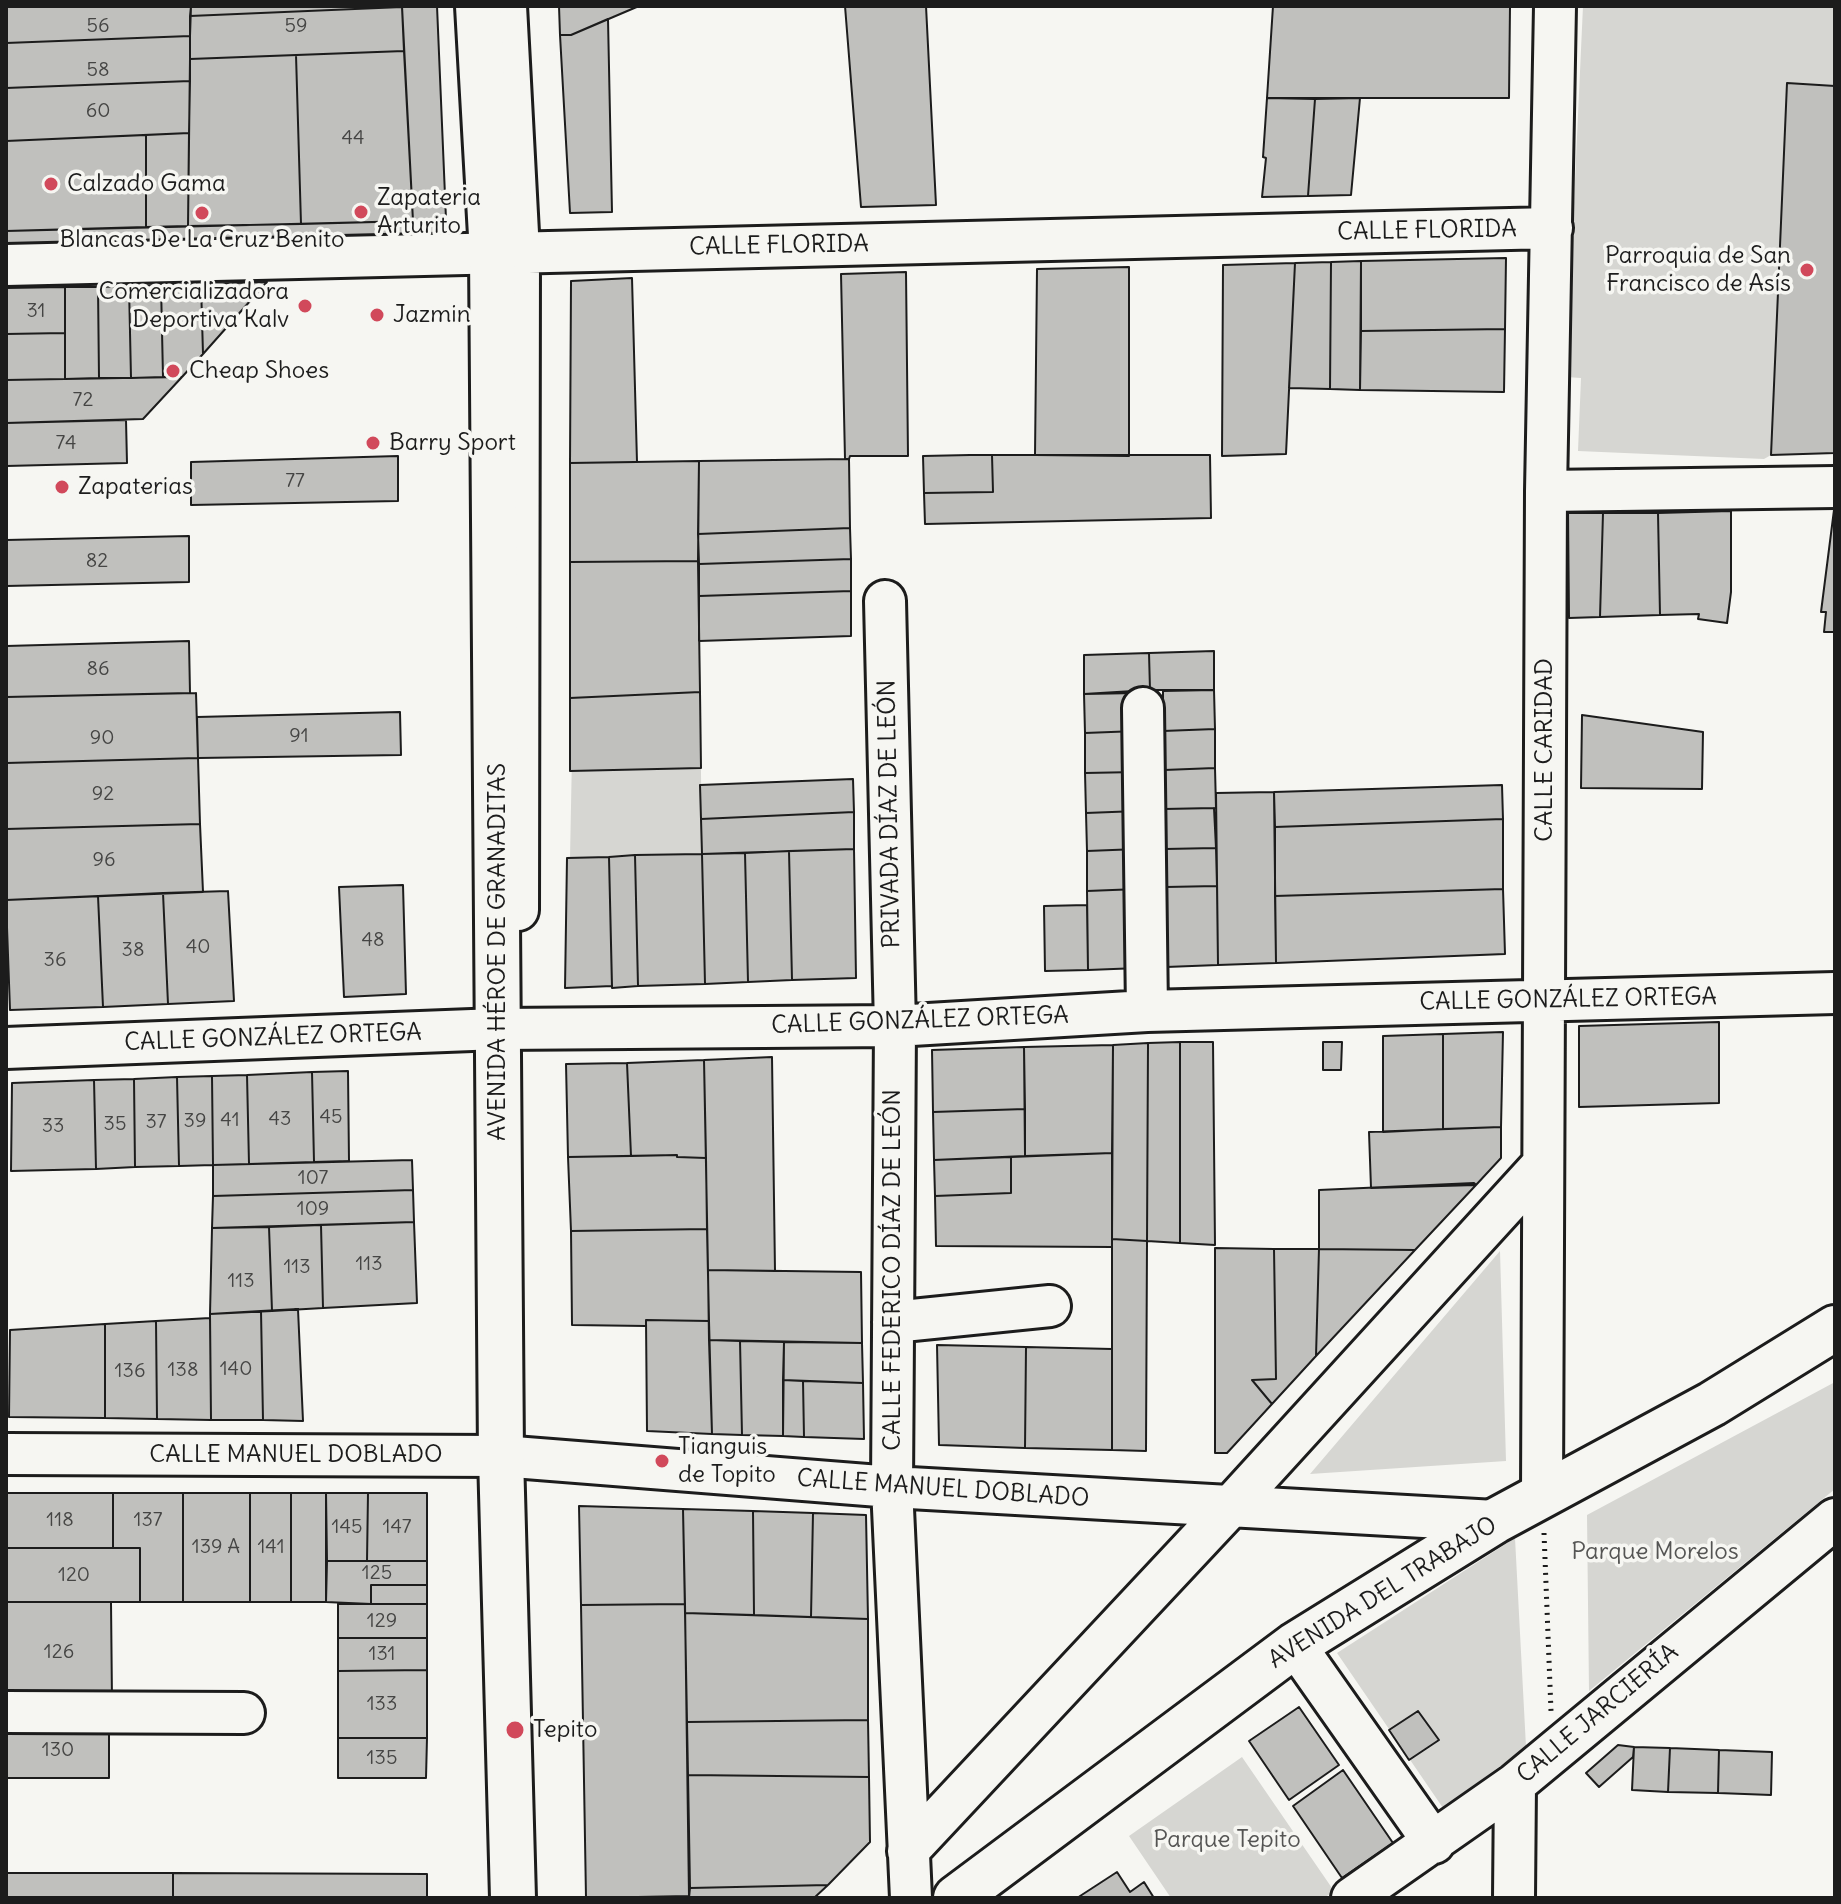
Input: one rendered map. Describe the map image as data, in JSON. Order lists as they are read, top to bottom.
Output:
{
  "streets": {
    "main road": ["AVENIDA HÉROE DE GRANADITAS", "AVENIDA DEL TRABAJO"],
    "street": [
      "CALLE FLORIDA",
      "CALLE CARIDAD",
      "PRIVADA DÍAZ DE LEÓN",
      "CALLE GONZÁLEZ ORTEGA",
      "CALLE FEDERICO DÍAZ DE LEÓN",
      "CALLE MANUEL DOBLADO",
      "CALLE JARCIERÍA"
    ]
  },
  "crossings": [
    ["CALLE FLORIDA", "CALLE CARIDAD"],
    ["CALLE FLORIDA", "AVENIDA HÉROE DE GRANADITAS"],
    ["CALLE CARIDAD", "CALLE GONZÁLEZ ORTEGA"],
    ["CALLE CARIDAD", "AVENIDA DEL TRABAJO"],
    ["PRIVADA DÍAZ DE LEÓN", "CALLE GONZÁLEZ ORTEGA"],
    ["PRIVADA DÍAZ DE LEÓN", "CALLE FEDERICO DÍAZ DE LEÓN"],
    ["AVENIDA HÉROE DE GRANADITAS", "CALLE GONZÁLEZ ORTEGA"],
    ["AVENIDA HÉROE DE GRANADITAS", "CALLE MANUEL DOBLADO"],
    ["CALLE GONZÁLEZ ORTEGA", "CALLE FEDERICO DÍAZ DE LEÓN"],
    ["CALLE FEDERICO DÍAZ DE LEÓN", "CALLE MANUEL DOBLADO"],
    ["CALLE MANUEL DOBLADO", "AVENIDA DEL TRABAJO"]
  ],
  "parks": ["Parque Morelos", "Parque Tepito"],
  "places": [
    "Calzado Gama",
    "Zapateria Arturito",
    "Blancas De La Cruz Benito",
    "Parroquia de San Francisco de Asís",
    "Comercializadora Deportiva Kalv",
    "Jazmin",
    "Cheap Shoes",
    "Barry Sport",
    "Zapaterias",
    "Tianguis de Topito",
    "Tepito"
  ],
  "house_numbers": [
    "56",
    "59",
    "58",
    "60",
    "44",
    "31",
    "72",
    "74",
    "77",
    "82",
    "86",
    "91",
    "90",
    "92",
    "96",
    "48",
    "40",
    "38",
    "36",
    "45",
    "43",
    "41",
    "39",
    "37",
    "35",
    "33",
    "107",
    "109",
    "113",
    "113",
    "113",
    "140",
    "138",
    "136",
    "118",
    "137",
    "145",
    "147",
    "139 A",
    "141",
    "125",
    "120",
    "129",
    "126",
    "131",
    "133",
    "130",
    "135"
  ]
}
